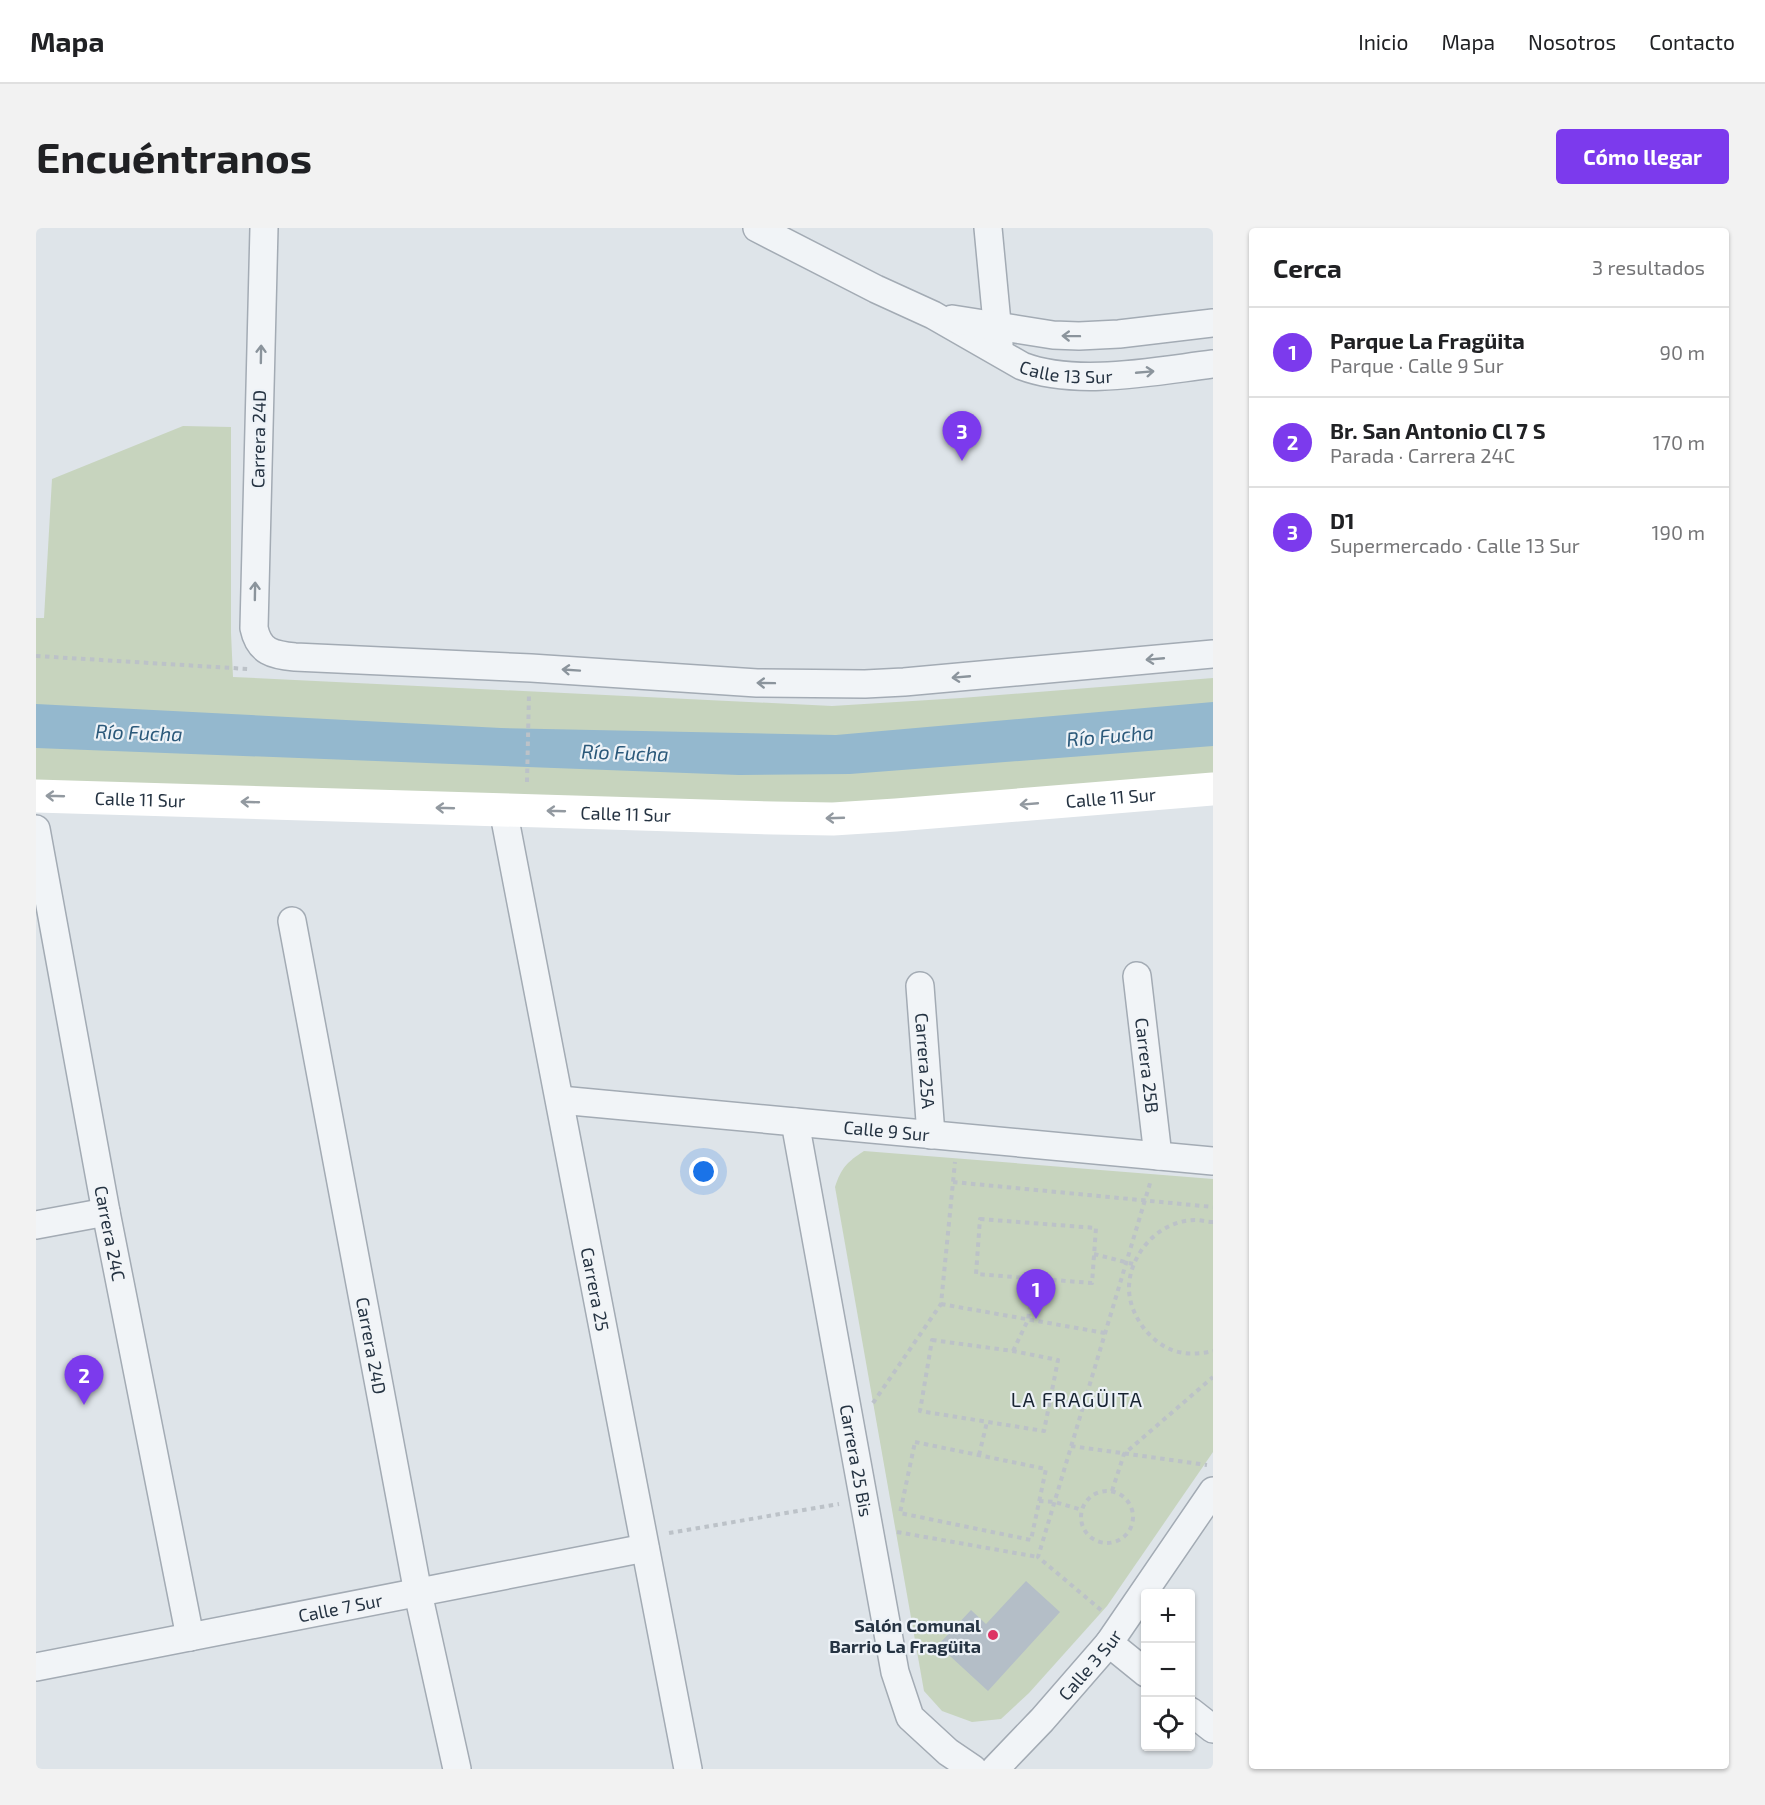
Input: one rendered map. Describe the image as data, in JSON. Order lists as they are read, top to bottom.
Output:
{
  "streets": {
    "street": [
      "Calle 13 Sur",
      "Carrera 24D",
      "Calle 11 Sur",
      "Carrera 25A",
      "Carrera 25B",
      "Calle 9 Sur",
      "Carrera 24C",
      "Carrera 25",
      "Carrera 25 Bis",
      "Calle 7 Sur",
      "Calle 3 Sur"
    ]
  },
  "crossings": [
    ["Carrera 24D", "Calle 7 Sur"],
    ["Calle 11 Sur", "Carrera 25"],
    ["Carrera 25A", "Calle 9 Sur"],
    ["Carrera 25B", "Calle 9 Sur"],
    ["Calle 9 Sur", "Carrera 25"],
    ["Calle 9 Sur", "Carrera 25 Bis"],
    ["Carrera 24C", "Calle 7 Sur"],
    ["Carrera 25", "Calle 7 Sur"]
  ],
  "districts": ["LA FRAGÜITA"],
  "water": ["Río Fucha"],
  "places": ["Salón Comunal Barrio La Fragüita"],
  "page": {
    "header": "Mapa",
    "nav": [
      "Inicio",
      "Mapa",
      "Nosotros",
      "Contacto"
    ],
    "buttons": "Cómo llegar",
    "title": "Encuéntranos",
    "heading": ["Cerca", "3 resultados"],
    "list": [
      {
        "mark": "1",
        "name": "Parque La Fragüita",
        "note": "Parque · Calle 9 Sur",
        "value": "90 m"
      },
      {
        "mark": "2",
        "name": "Br. San Antonio Cl 7 S",
        "note": "Parada · Carrera 24C",
        "value": "170 m"
      },
      {
        "mark": "3",
        "name": "D1",
        "note": "Supermercado · Calle 13 Sur",
        "value": "190 m"
      }
    ],
    "pins": ["3", "1", "2"],
    "map_buttons": ["+", "−"]
  }
}
